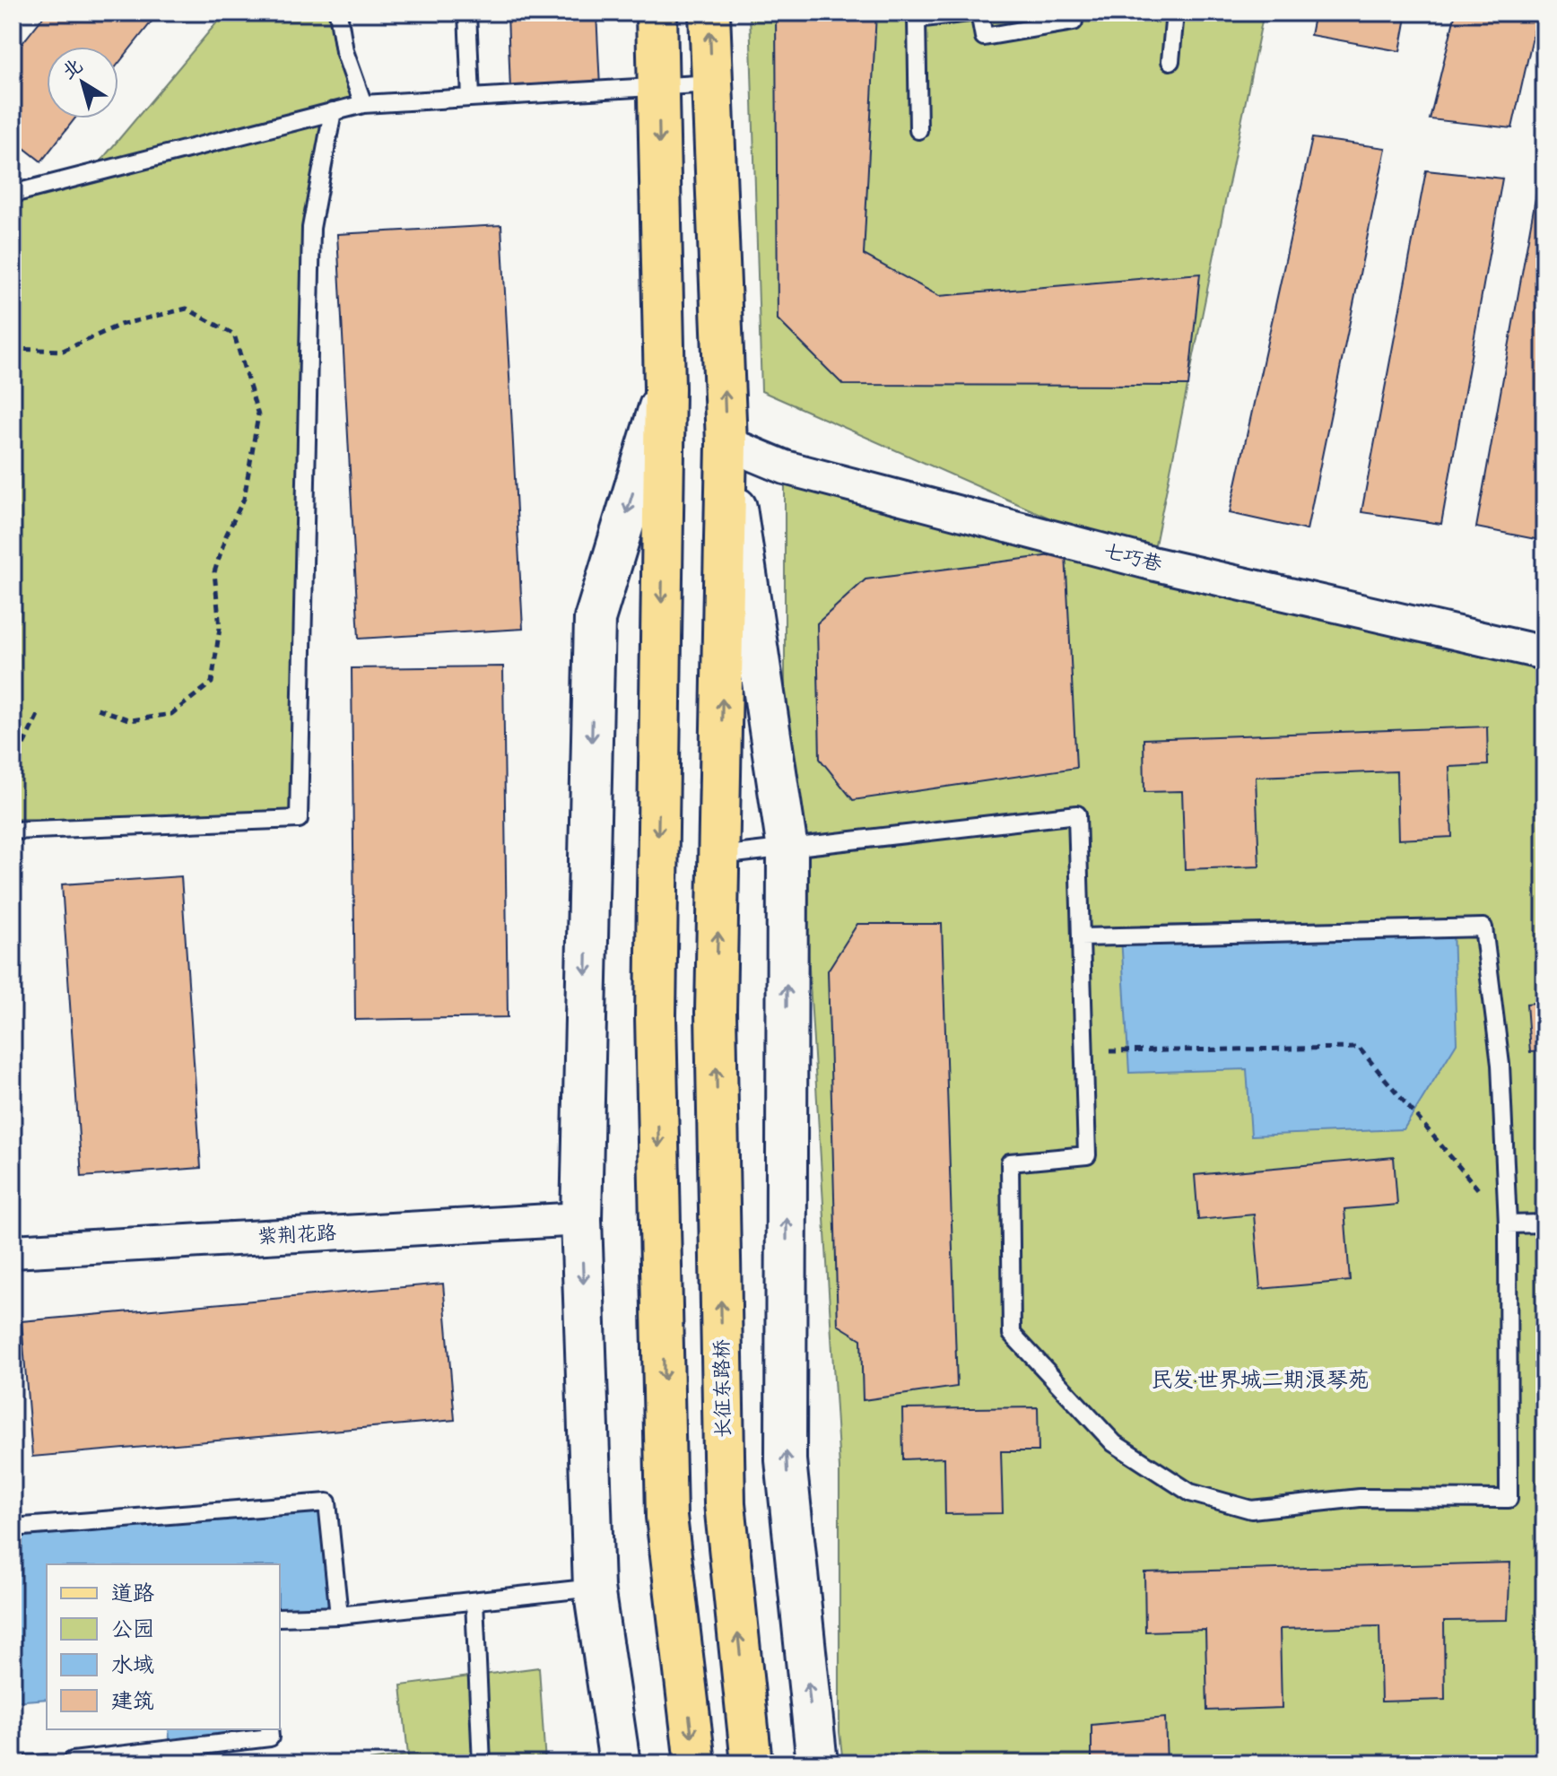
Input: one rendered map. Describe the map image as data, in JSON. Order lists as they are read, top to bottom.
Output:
{
  "streets": {
    "main road": ["长征东路桥"],
    "street": ["七巧巷", "紫荆花路"]
  },
  "crossings": [
    ["七巧巷", "长征东路桥"]
  ],
  "districts": ["民发·世界城二期浪琴苑"],
  "legend": [
    "道路",
    "公园",
    "水域",
    "建筑"
  ],
  "north": "top left"
}
